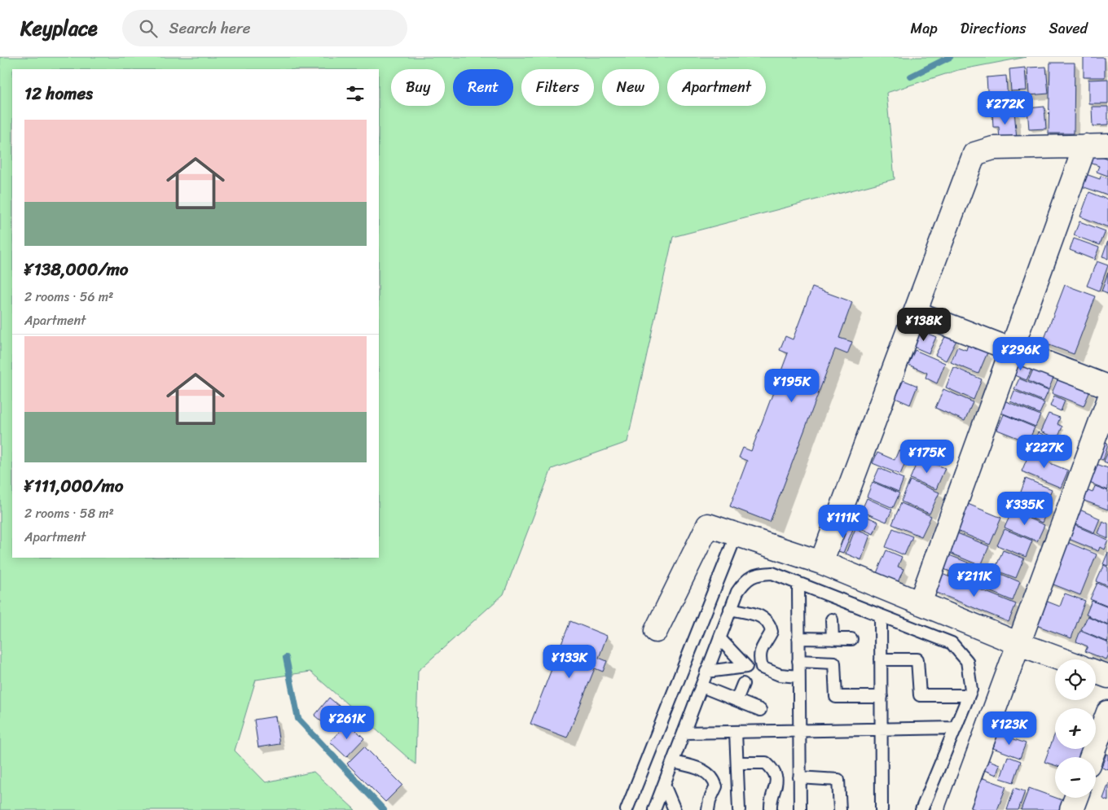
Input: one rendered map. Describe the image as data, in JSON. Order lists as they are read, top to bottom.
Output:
{
  "page": {
    "header": "Keyplace",
    "search": "Search here",
    "nav": ["Map", "Directions", "Saved"],
    "chip": [
      "Buy",
      "Rent",
      "Filters",
      "New",
      "Apartment"
    ],
    "heading": "12 homes",
    "price": [
      "¥272K",
      "¥138K",
      "¥296K",
      "¥195K",
      "¥227K",
      "¥175K",
      "¥335K",
      "¥111K",
      "¥211K",
      "¥133K",
      "¥261K",
      "¥123K"
    ],
    "list": [
      {
        "name": "¥138,000/mo",
        "note": "2 rooms · 56 m² · Apartment"
      },
      {
        "name": "¥111,000/mo",
        "note": "2 rooms · 58 m² · Apartment"
      }
    ],
    "map_buttons": ["+", "−"]
  }
}
